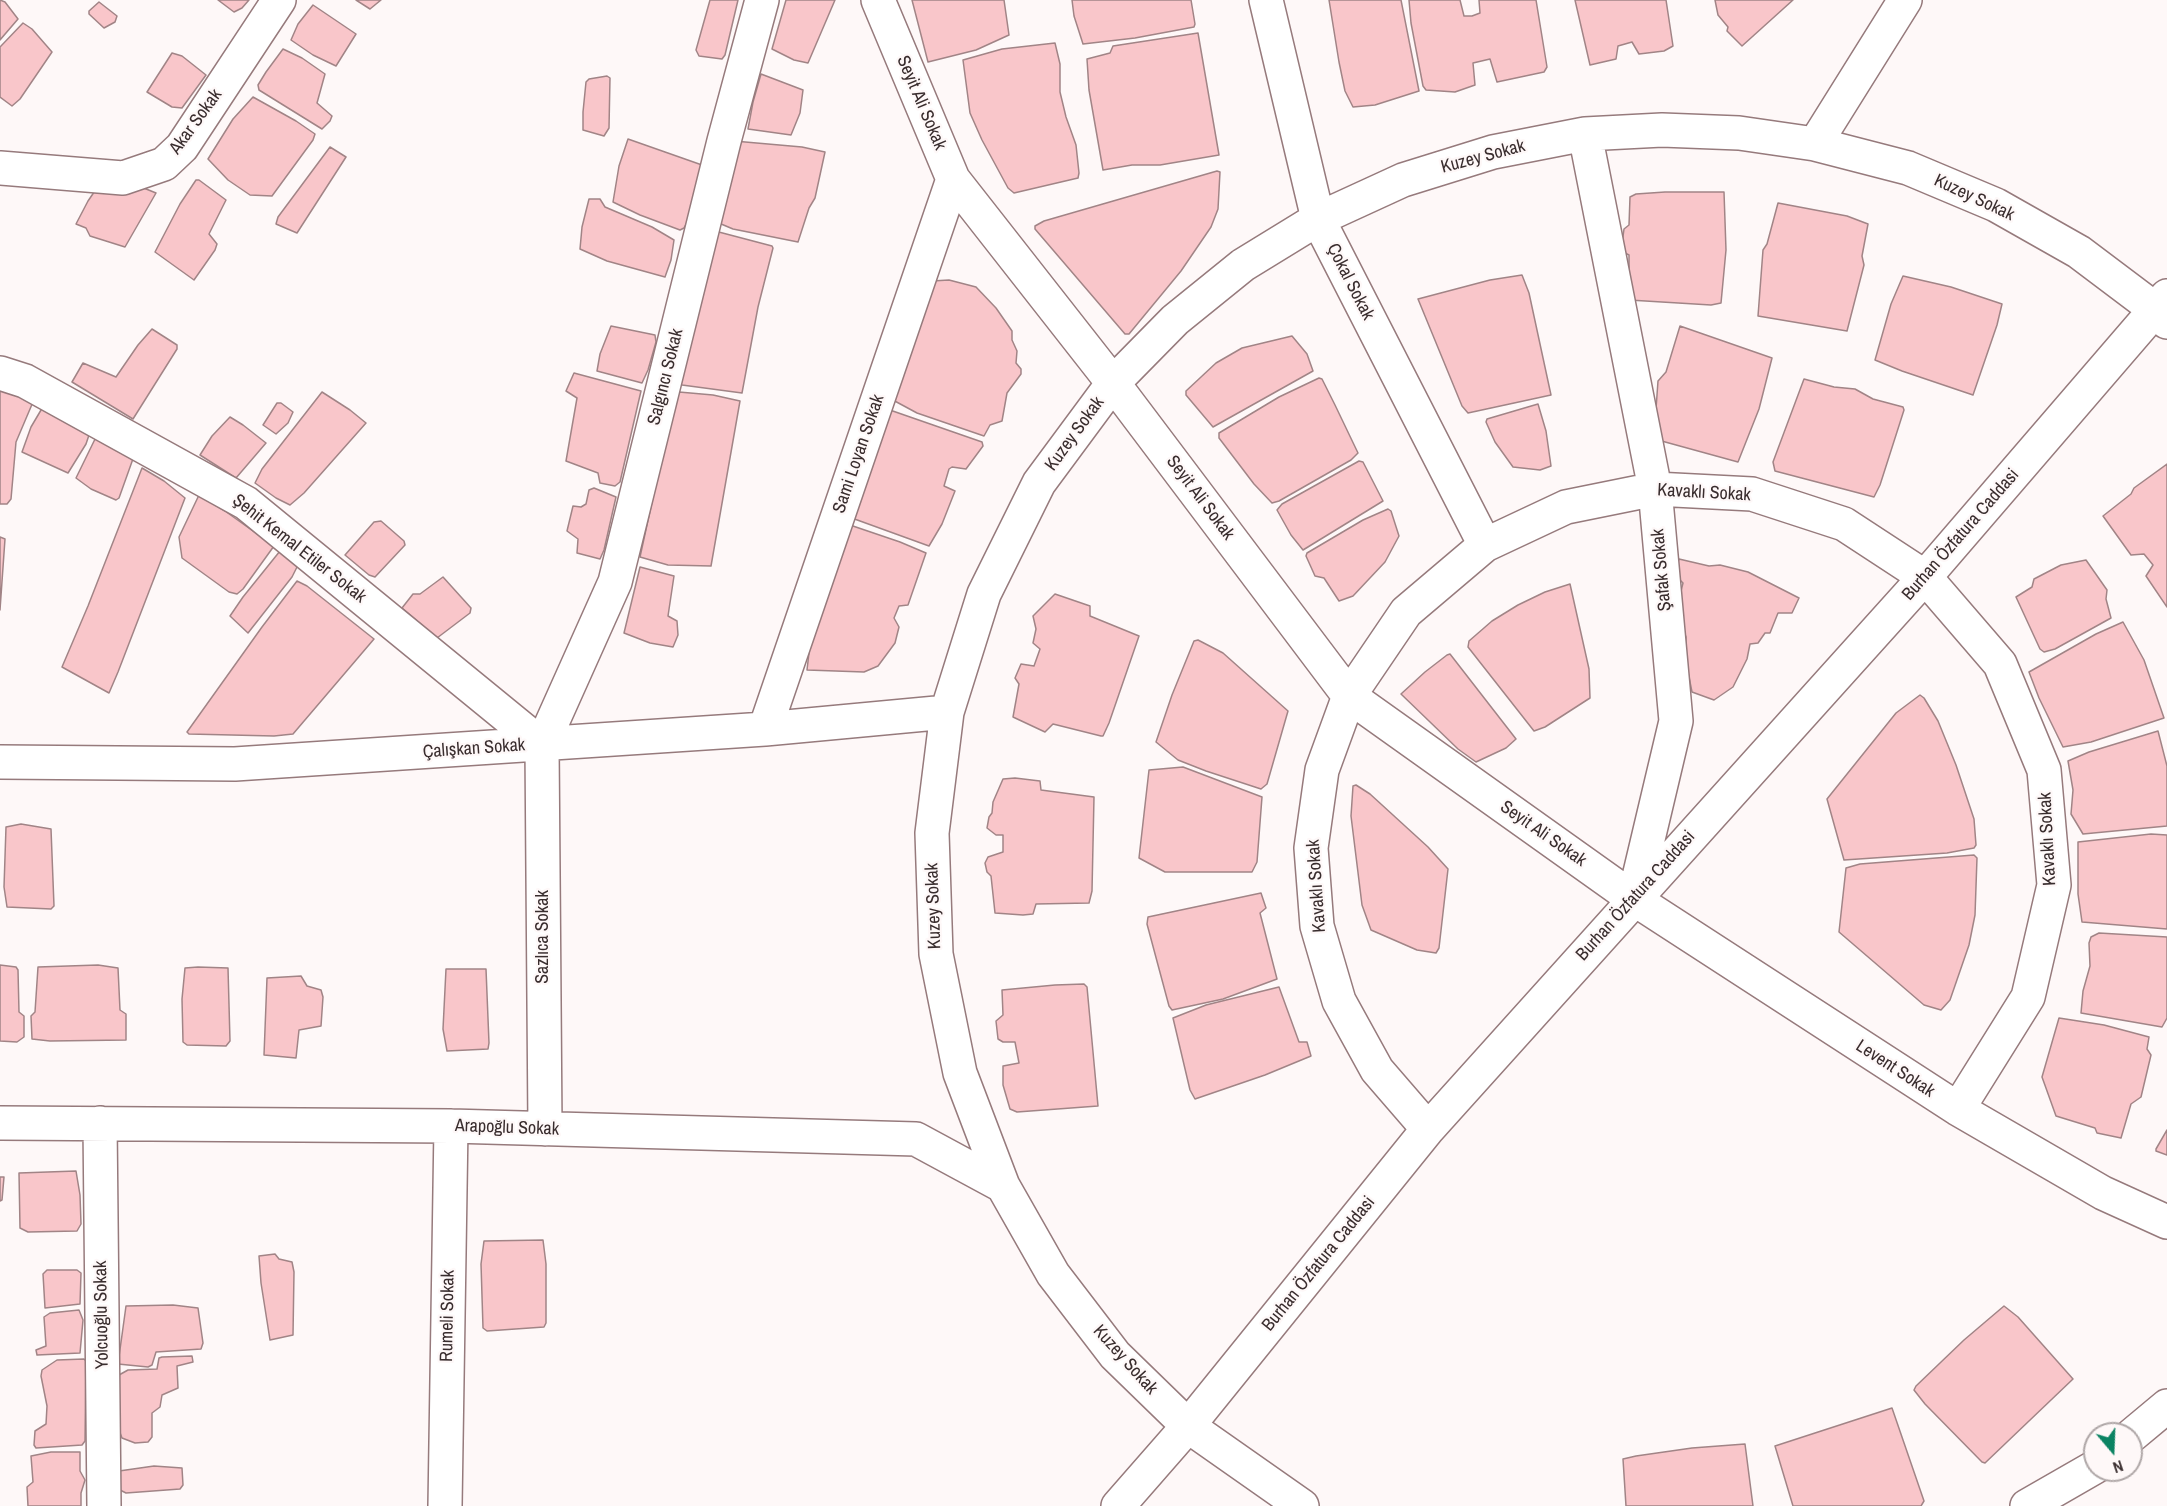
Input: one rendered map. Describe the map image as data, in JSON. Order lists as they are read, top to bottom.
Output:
{
  "streets": {
    "street": [
      "Seyit Ali Sokak",
      "Akar Sokak",
      "Kuzey Sokak",
      "Çokal Sokak",
      "Salgıncı Sokak",
      "Sami Loyan Sokak",
      "Kavaklı Sokak",
      "Burhan Özfatura Caddasi",
      "Şehit Kemal Etiler Sokak",
      "Şafak Sokak",
      "Çalışkan Sokak",
      "Sazlıca Sokak",
      "Levent Sokak",
      "Arapoğlu Sokak",
      "Yolcuoğlu Sokak",
      "Rumeli Sokak"
    ]
  },
  "crossings": [
    ["Seyit Ali Sokak", "Kuzey Sokak"],
    ["Seyit Ali Sokak", "Sami Loyan Sokak"],
    ["Seyit Ali Sokak", "Kavaklı Sokak"],
    ["Seyit Ali Sokak", "Burhan Özfatura Caddasi"],
    ["Seyit Ali Sokak", "Şafak Sokak"],
    ["Seyit Ali Sokak", "Levent Sokak"],
    ["Kuzey Sokak", "Çokal Sokak"],
    ["Kuzey Sokak", "Burhan Özfatura Caddasi"],
    ["Kuzey Sokak", "Şafak Sokak"],
    ["Kuzey Sokak", "Çalışkan Sokak"],
    ["Kuzey Sokak", "Arapoğlu Sokak"],
    ["Çokal Sokak", "Kavaklı Sokak"],
    ["Salgıncı Sokak", "Şehit Kemal Etiler Sokak"],
    ["Salgıncı Sokak", "Çalışkan Sokak"],
    ["Salgıncı Sokak", "Sazlıca Sokak"],
    ["Sami Loyan Sokak", "Çalışkan Sokak"],
    ["Kavaklı Sokak", "Burhan Özfatura Caddasi"],
    ["Kavaklı Sokak", "Şafak Sokak"],
    ["Kavaklı Sokak", "Levent Sokak"],
    ["Burhan Özfatura Caddasi", "Şafak Sokak"],
    ["Burhan Özfatura Caddasi", "Levent Sokak"],
    ["Şehit Kemal Etiler Sokak", "Çalışkan Sokak"],
    ["Şehit Kemal Etiler Sokak", "Sazlıca Sokak"],
    ["Şafak Sokak", "Levent Sokak"],
    ["Çalışkan Sokak", "Sazlıca Sokak"],
    ["Sazlıca Sokak", "Arapoğlu Sokak"],
    ["Arapoğlu Sokak", "Yolcuoğlu Sokak"],
    ["Arapoğlu Sokak", "Rumeli Sokak"]
  ],
  "north": "bottom"
}
